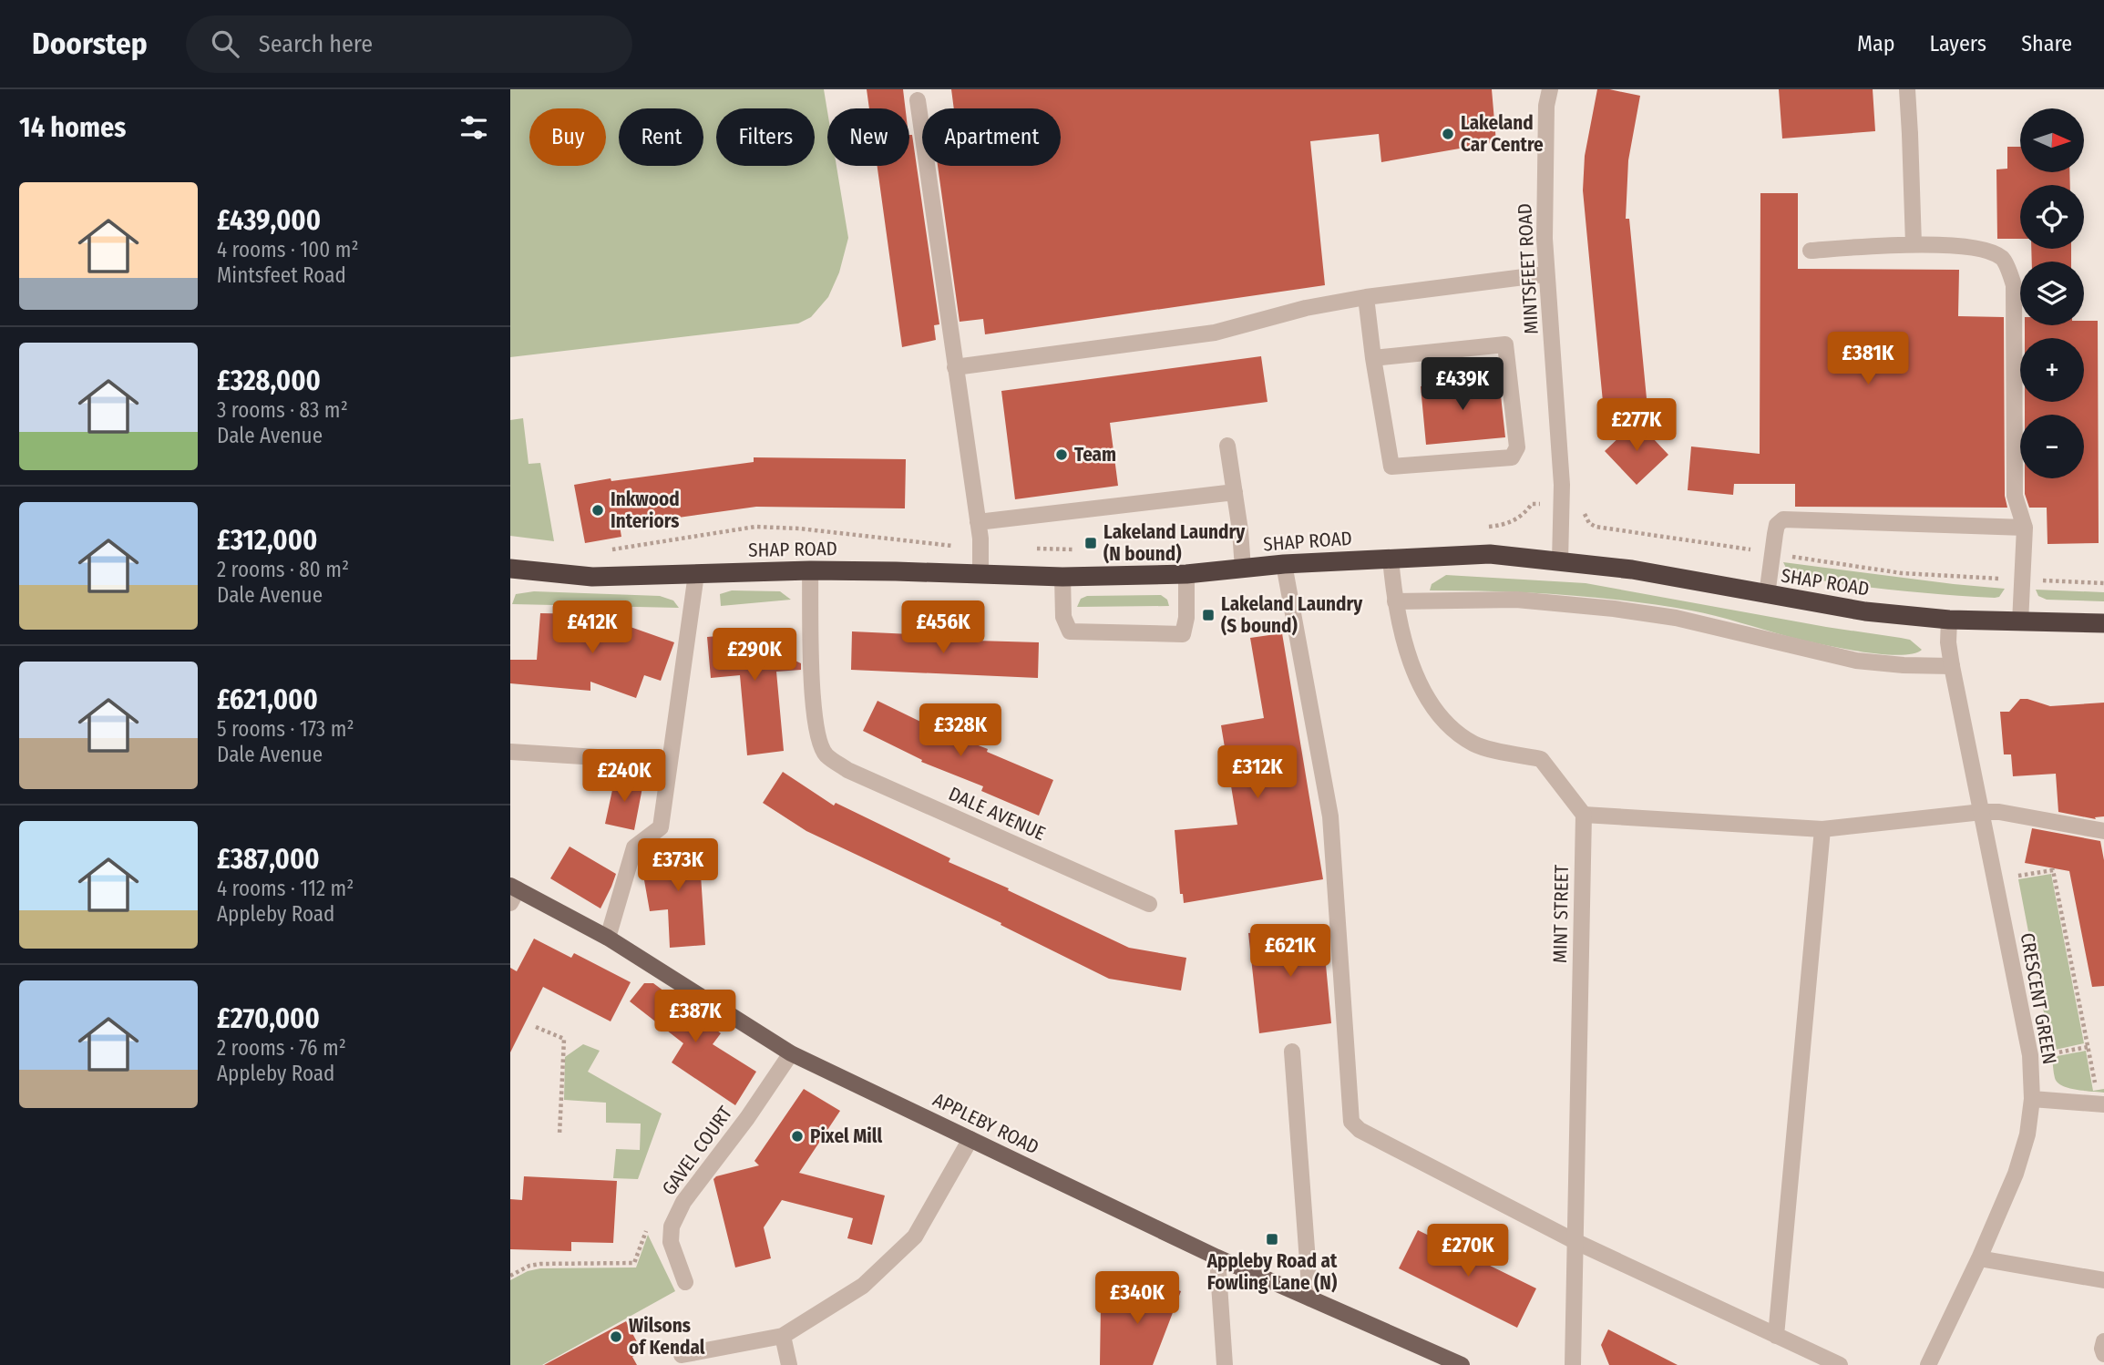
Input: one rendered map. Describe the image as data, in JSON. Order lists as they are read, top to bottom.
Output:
{
  "streets": {
    "highway": ["SHAP ROAD"],
    "main road": ["APPLEBY ROAD"],
    "street": [
      "MINTSFEET ROAD",
      "DALE AVENUE",
      "MINT STREET",
      "CRESCENT GREEN",
      "GAVEL COURT"
    ]
  },
  "crossings": [
    ["MINTSFEET ROAD", "SHAP ROAD"],
    ["SHAP ROAD", "DALE AVENUE"],
    ["SHAP ROAD", "CRESCENT GREEN"],
    ["APPLEBY ROAD", "GAVEL COURT"]
  ],
  "places": {
    "other": [
      "Lakeland Car Centre",
      "Team",
      "Inkwood Interiors",
      "Pixel Mill",
      "Wilsons of Kendal"
    ],
    "transit": ["Lakeland Laundry (N bound)", "Lakeland Laundry (S bound)", "Appleby Road at Fowling Lane (N)"]
  },
  "north": "right",
  "page": {
    "header": "Doorstep",
    "search": "Search here",
    "nav": ["Map", "Layers", "Share"],
    "heading": "14 homes",
    "map_buttons": ["+", "−"],
    "chip": [
      "Buy",
      "Rent",
      "Filters",
      "New",
      "Apartment"
    ],
    "list": [
      {
        "name": "£439,000",
        "note": "4 rooms · 100 m² · Mintsfeet Road"
      },
      {
        "name": "£328,000",
        "note": "3 rooms · 83 m² · Dale Avenue"
      },
      {
        "name": "£312,000",
        "note": "2 rooms · 80 m² · Dale Avenue"
      },
      {
        "name": "£621,000",
        "note": "5 rooms · 173 m² · Dale Avenue"
      },
      {
        "name": "£387,000",
        "note": "4 rooms · 112 m² · Appleby Road"
      },
      {
        "name": "£270,000",
        "note": "2 rooms · 76 m² · Appleby Road"
      }
    ],
    "price": [
      "£381K",
      "£439K",
      "£277K",
      "£412K",
      "£456K",
      "£290K",
      "£328K",
      "£312K",
      "£240K",
      "£373K",
      "£621K",
      "£387K",
      "£270K",
      "£340K"
    ]
  }
}
